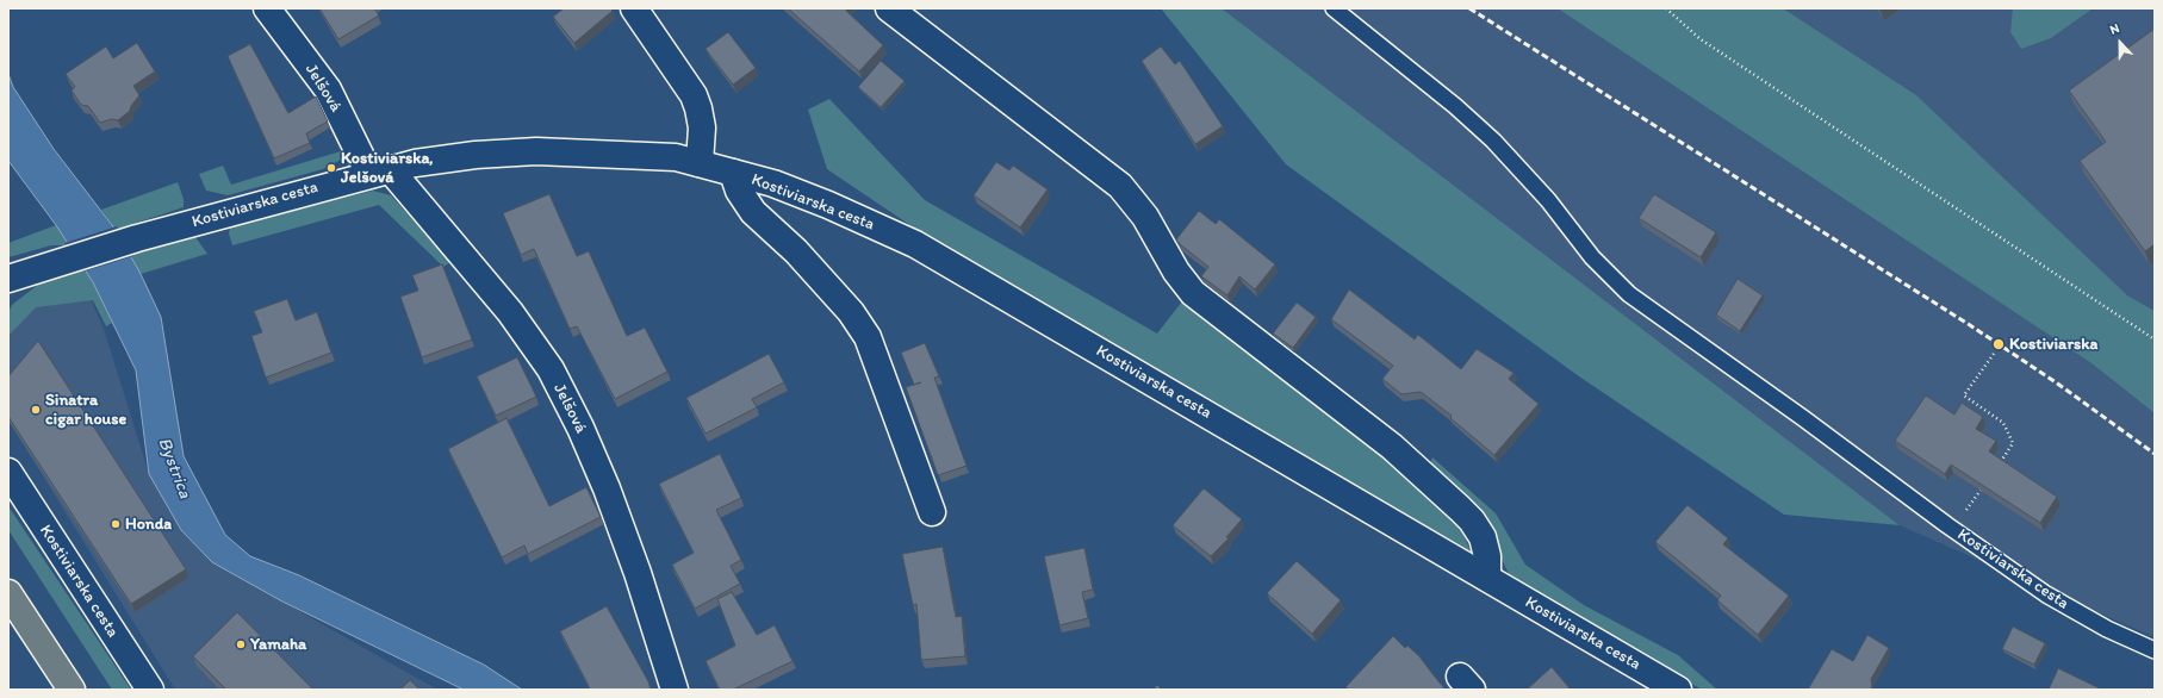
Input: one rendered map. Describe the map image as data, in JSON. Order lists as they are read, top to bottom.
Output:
{
  "streets": {
    "street": ["Jelšová", "Kostiviarska cesta"]
  },
  "crossings": [
    ["Jelšová", "Kostiviarska cesta"]
  ],
  "water": ["Bystrica"],
  "places": [
    "Kostiviarska, Jelšová",
    "Kostiviarska",
    "Sinatra cigar house",
    "Honda",
    "Yamaha"
  ],
  "north": "top"
}
